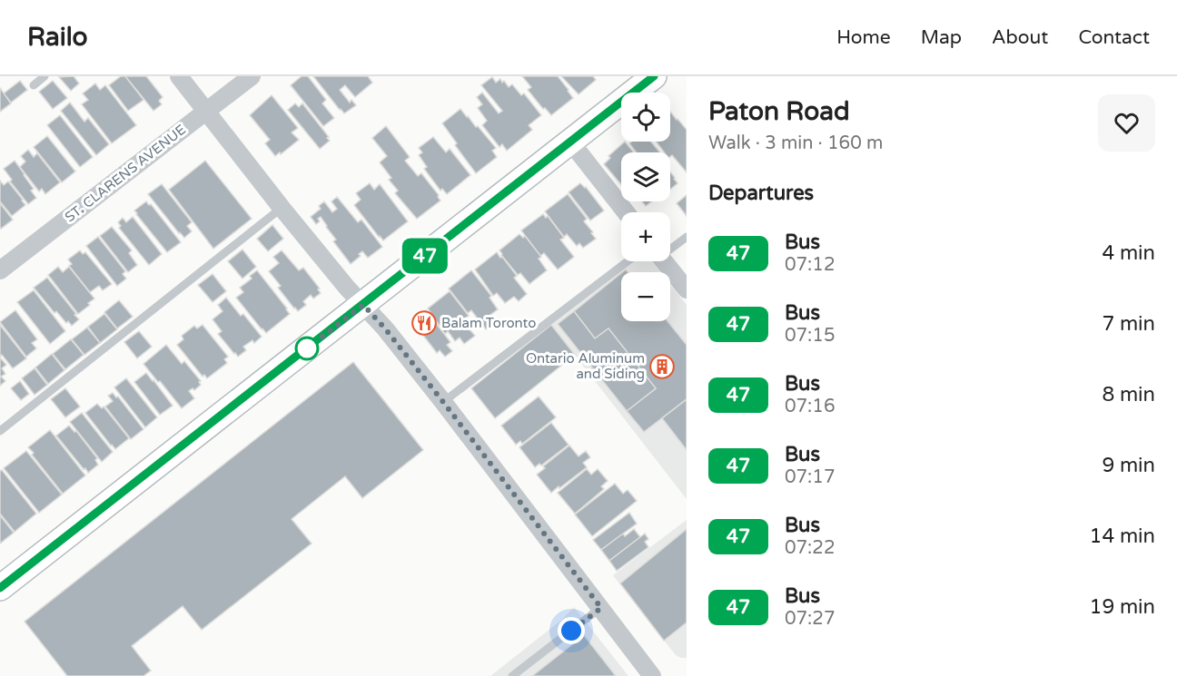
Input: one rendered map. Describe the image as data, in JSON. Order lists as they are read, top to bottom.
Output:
{
  "streets": {
    "street": ["ST. CLARENS AVENUE"]
  },
  "places": {
    "restaurant": ["Balam Toronto"],
    "building": ["Ontario Aluminum and Siding"]
  },
  "lines": ["bus line 47"],
  "page": {
    "header": "Railo",
    "nav": [
      "Home",
      "Map",
      "About",
      "Contact"
    ],
    "on_map": "47",
    "heading": [
      ["Paton Road", "Walk · 3 min · 160 m"],
      "Departures"
    ],
    "map_buttons": ["+", "−"],
    "list": [
      {
        "mark": "47",
        "name": "Bus",
        "note": "07:12",
        "value": "4 min"
      },
      {
        "mark": "47",
        "name": "Bus",
        "note": "07:15",
        "value": "7 min"
      },
      {
        "mark": "47",
        "name": "Bus",
        "note": "07:16",
        "value": "8 min"
      },
      {
        "mark": "47",
        "name": "Bus",
        "note": "07:17",
        "value": "9 min"
      },
      {
        "mark": "47",
        "name": "Bus",
        "note": "07:22",
        "value": "14 min"
      },
      {
        "mark": "47",
        "name": "Bus",
        "note": "07:27",
        "value": "19 min"
      }
    ]
  }
}
